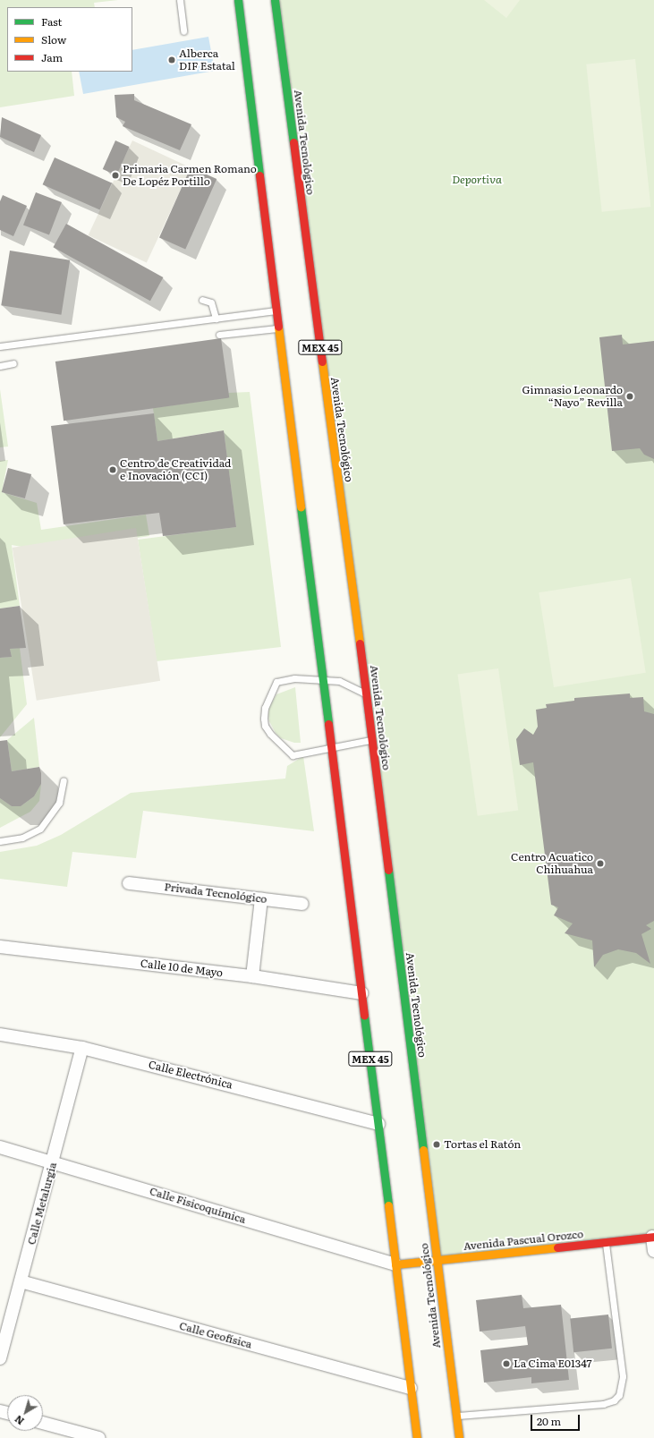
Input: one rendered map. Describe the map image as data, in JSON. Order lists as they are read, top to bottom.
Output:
{
  "streets": {
    "main road": ["Avenida Tecnológico", "MEX 45", "Avenida Pascual Orozco"],
    "street": [
      "Privada Tecnológico",
      "Calle 10 de Mayo",
      "Calle Electrónica",
      "Calle Metalurgia",
      "Calle Fisicoquímica",
      "Calle Geofísica"
    ]
  },
  "crossings": [
    ["Avenida Tecnológico", "Avenida Pascual Orozco"],
    ["MEX 45", "Calle 10 de Mayo"],
    ["MEX 45", "Calle Electrónica"],
    ["MEX 45", "Calle Fisicoquímica"],
    ["MEX 45", "Avenida Pascual Orozco"],
    ["MEX 45", "Calle Geofísica"],
    ["Calle Electrónica", "Calle Metalurgia"],
    ["Calle Metalurgia", "Calle Fisicoquímica"],
    ["Calle Metalurgia", "Calle Geofísica"],
    ["Calle Fisicoquímica", "Avenida Pascual Orozco"]
  ],
  "parks": ["Deportiva"],
  "places": [
    "Alberca DIF Estatal",
    "Primaria Carmen Romano De Lopéz Portillo",
    "Gimnasio Leonardo “Nayo” Revilla",
    "Centro de Creatividad e Inovación (CCI)",
    "Centro Acuatico Chihuahua",
    "Tortas el Ratón",
    "La Cima E01347"
  ],
  "legend": ["Fast", "Slow", "Jam"],
  "scale_bar": "20 m",
  "north": "bottom left"
}
